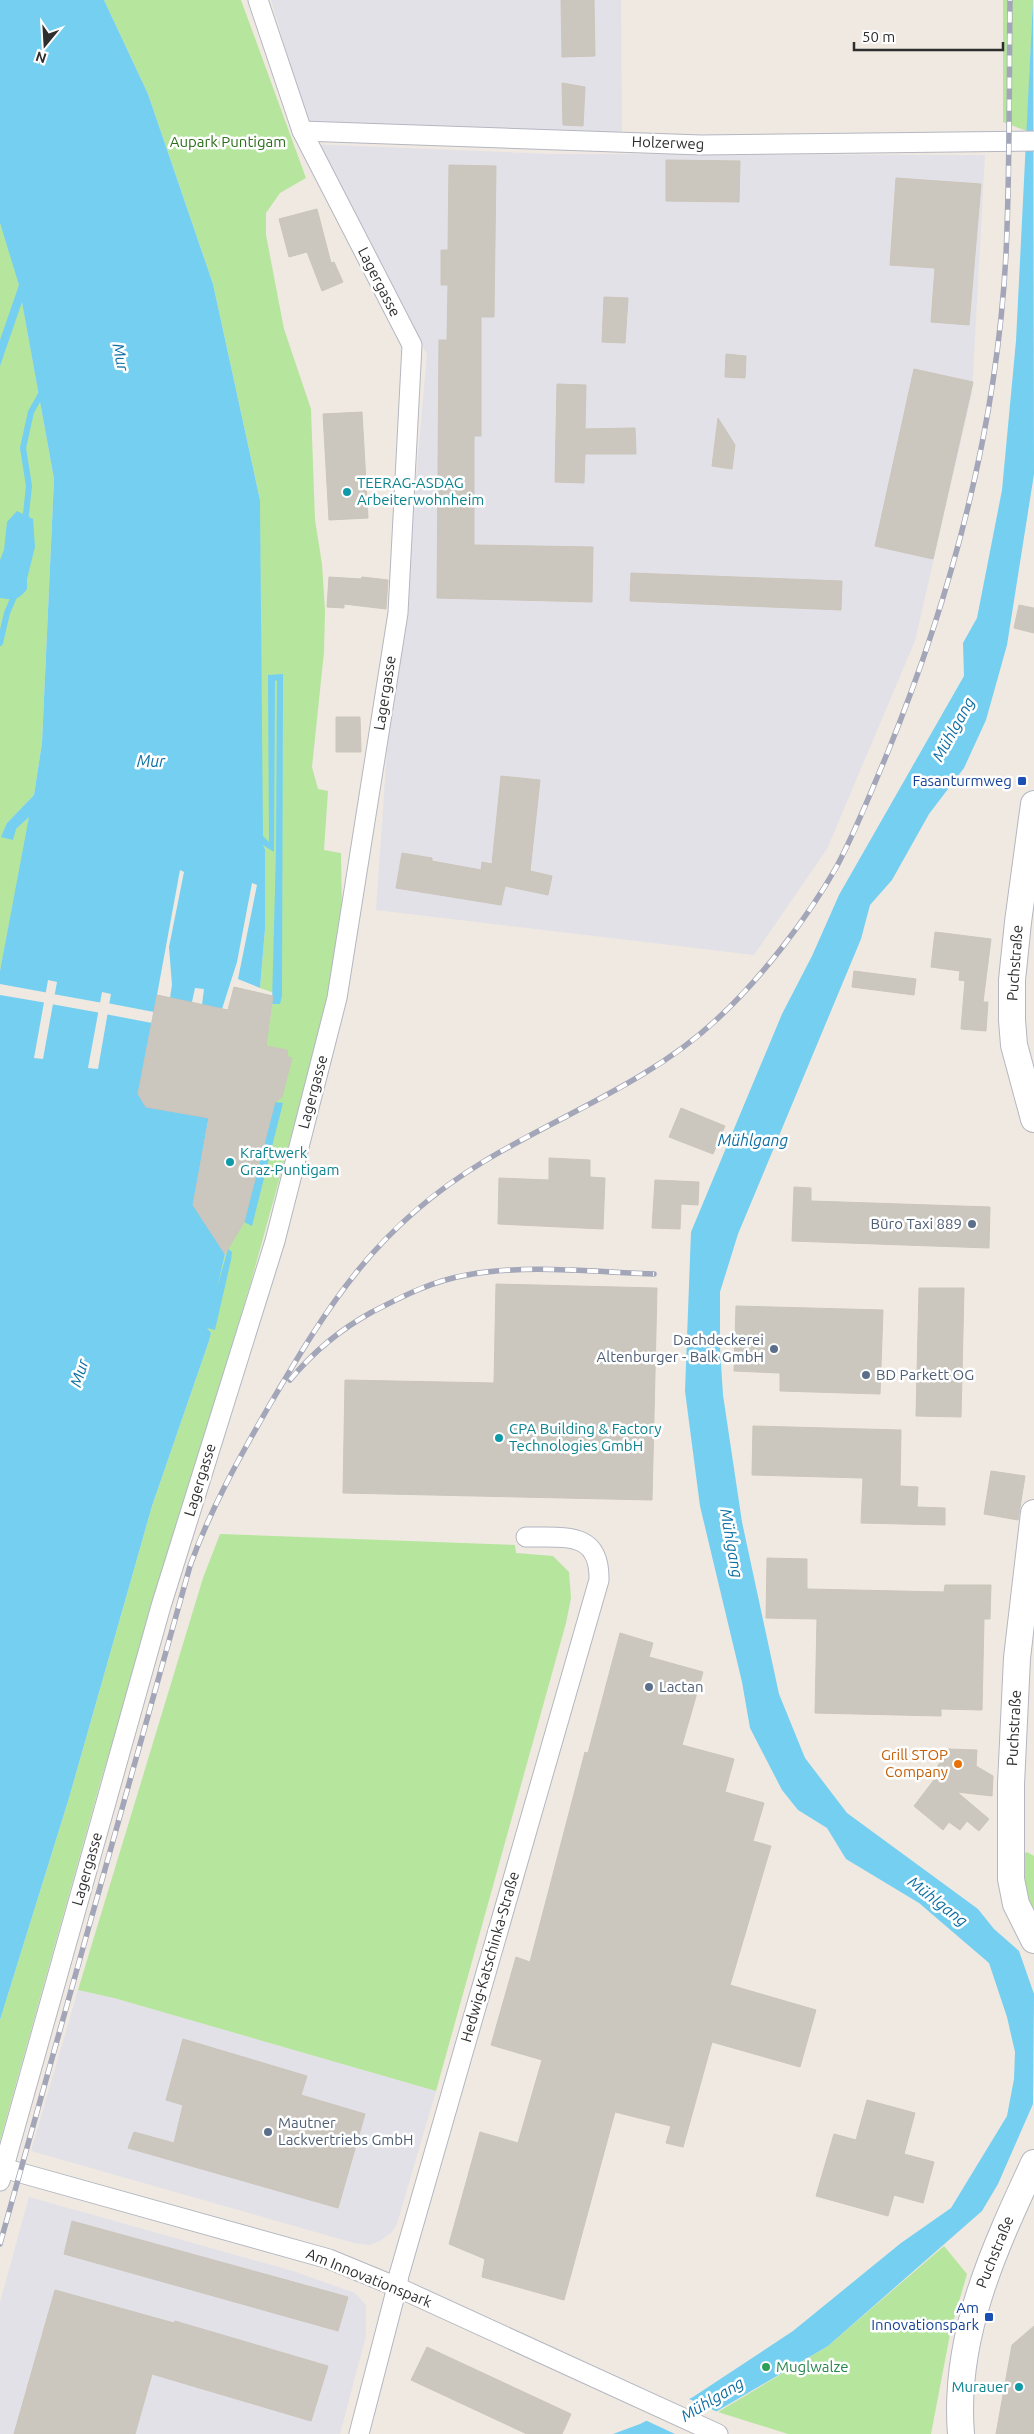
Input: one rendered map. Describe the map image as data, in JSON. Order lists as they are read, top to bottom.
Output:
{
  "streets": {
    "main road": ["Puchstraße"],
    "street": [
      "Holzerweg",
      "Lagergasse",
      "Hedwig-Katschinka-Straße",
      "Am Innovationspark"
    ]
  },
  "crossings": [
    ["Holzerweg", "Lagergasse"],
    ["Lagergasse", "Am Innovationspark"],
    ["Hedwig-Katschinka-Straße", "Am Innovationspark"]
  ],
  "water": ["Mur", "Mühlgang"],
  "parks": ["Aupark Puntigam"],
  "places": {
    "other": [
      "TEERAG-ASDAG Arbeiterwohnheim",
      "Kraftwerk Graz-Puntigam",
      "Büro Taxi 889",
      "Dachdeckerei Altenburger - Balk GmbH",
      "BD Parkett OG",
      "CPA Building & Factory Technologies GmbH",
      "Lactan",
      "Grill STOP Company",
      "Mautner Lackvertriebs GmbH",
      "Muglwalze",
      "Murauer"
    ],
    "transit": ["Fasanturmweg", "Am Innovationspark"]
  },
  "scale_bar": "50 m",
  "north": "bottom"
}
